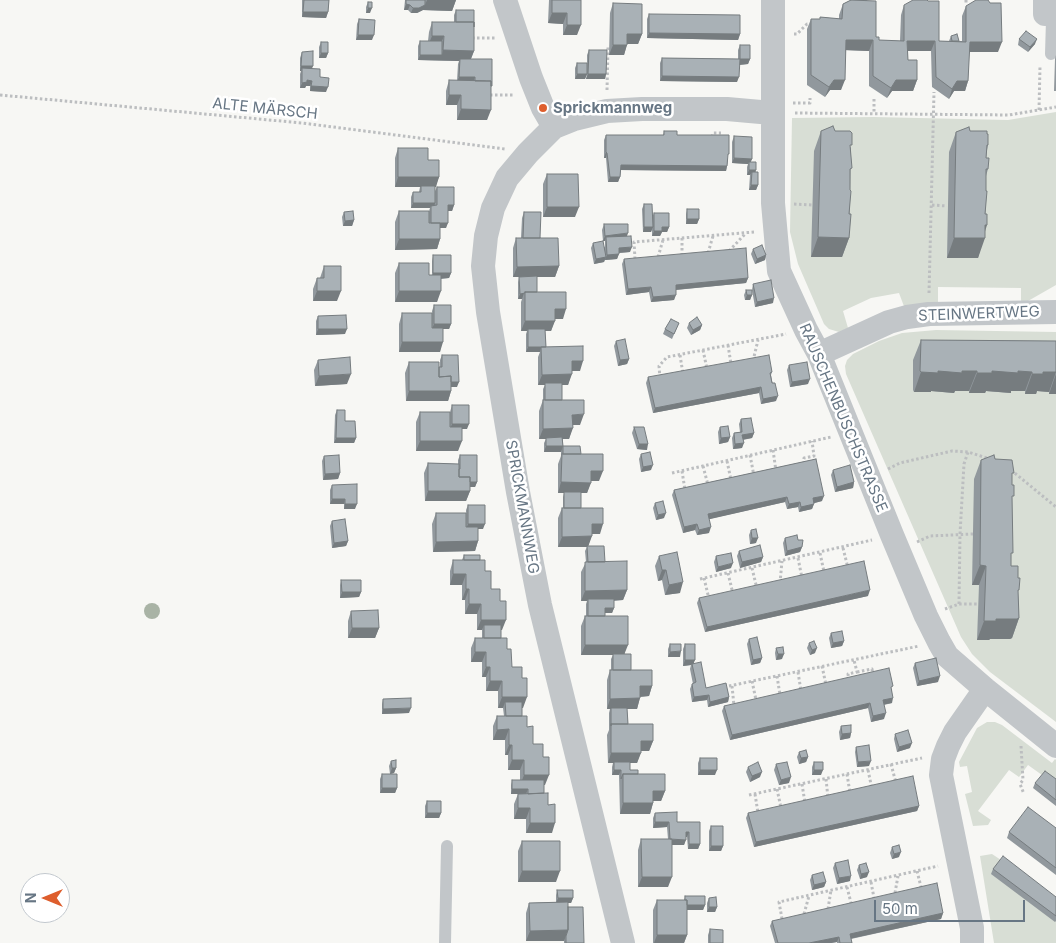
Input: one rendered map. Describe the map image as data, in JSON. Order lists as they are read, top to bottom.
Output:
{
  "streets": {
    "street": ["STEINWERTWEG", "RAUSCHENBUSCHSTRASSE", "SPRICKMANNWEG"],
    "path": ["ALTE MÄRSCH"]
  },
  "crossings": [
    ["ALTE MÄRSCH", "SPRICKMANNWEG"],
    ["STEINWERTWEG", "RAUSCHENBUSCHSTRASSE"],
    ["RAUSCHENBUSCHSTRASSE", "SPRICKMANNWEG"]
  ],
  "places": ["Sprickmannweg"],
  "scale_bar": "50 m",
  "north": "left"
}
